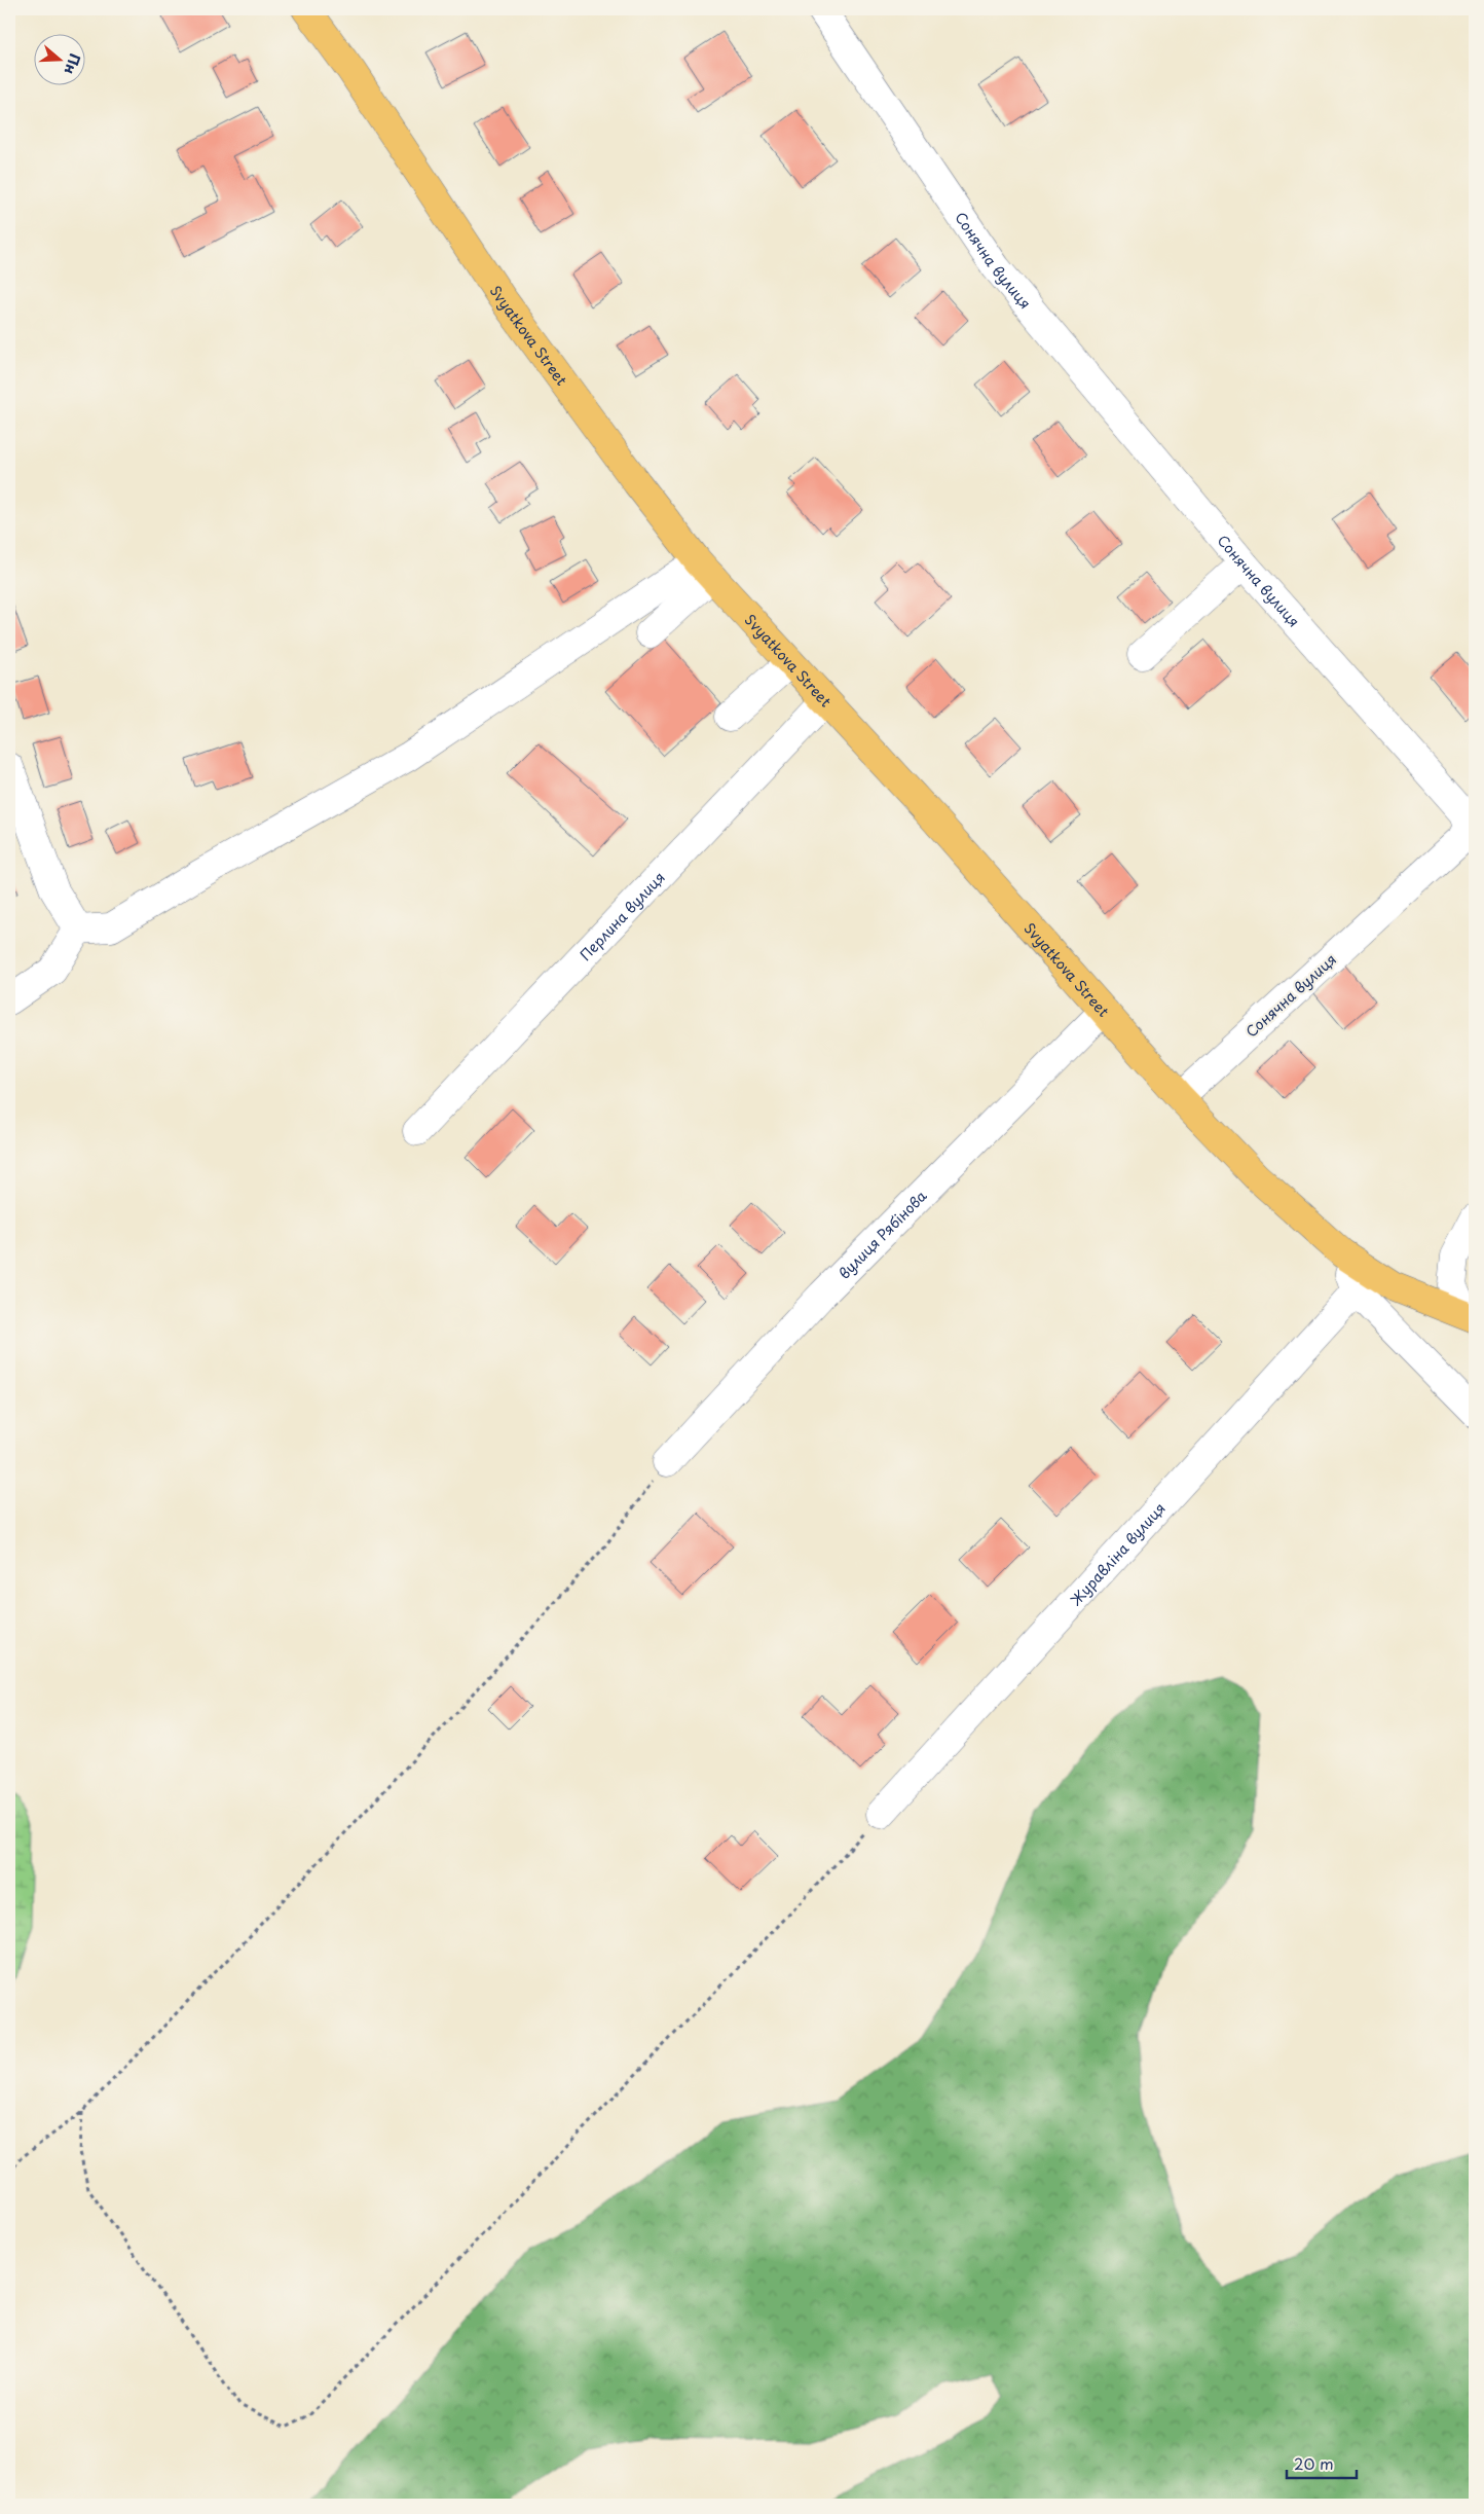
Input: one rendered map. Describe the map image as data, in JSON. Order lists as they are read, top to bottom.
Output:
{
  "streets": {
    "main road": ["Svyatkova Street"],
    "street": [
      "Сонячна вулиця",
      "Перлина вулиця",
      "вулиця Рябінова",
      "Журавліна вулиця"
    ]
  },
  "crossings": [
    ["Сонячна вулиця", "Svyatkova Street"],
    ["Svyatkova Street", "Перлина вулиця"],
    ["Svyatkova Street", "вулиця Рябінова"]
  ],
  "scale_bar": "20 m",
  "north": "right"
}
